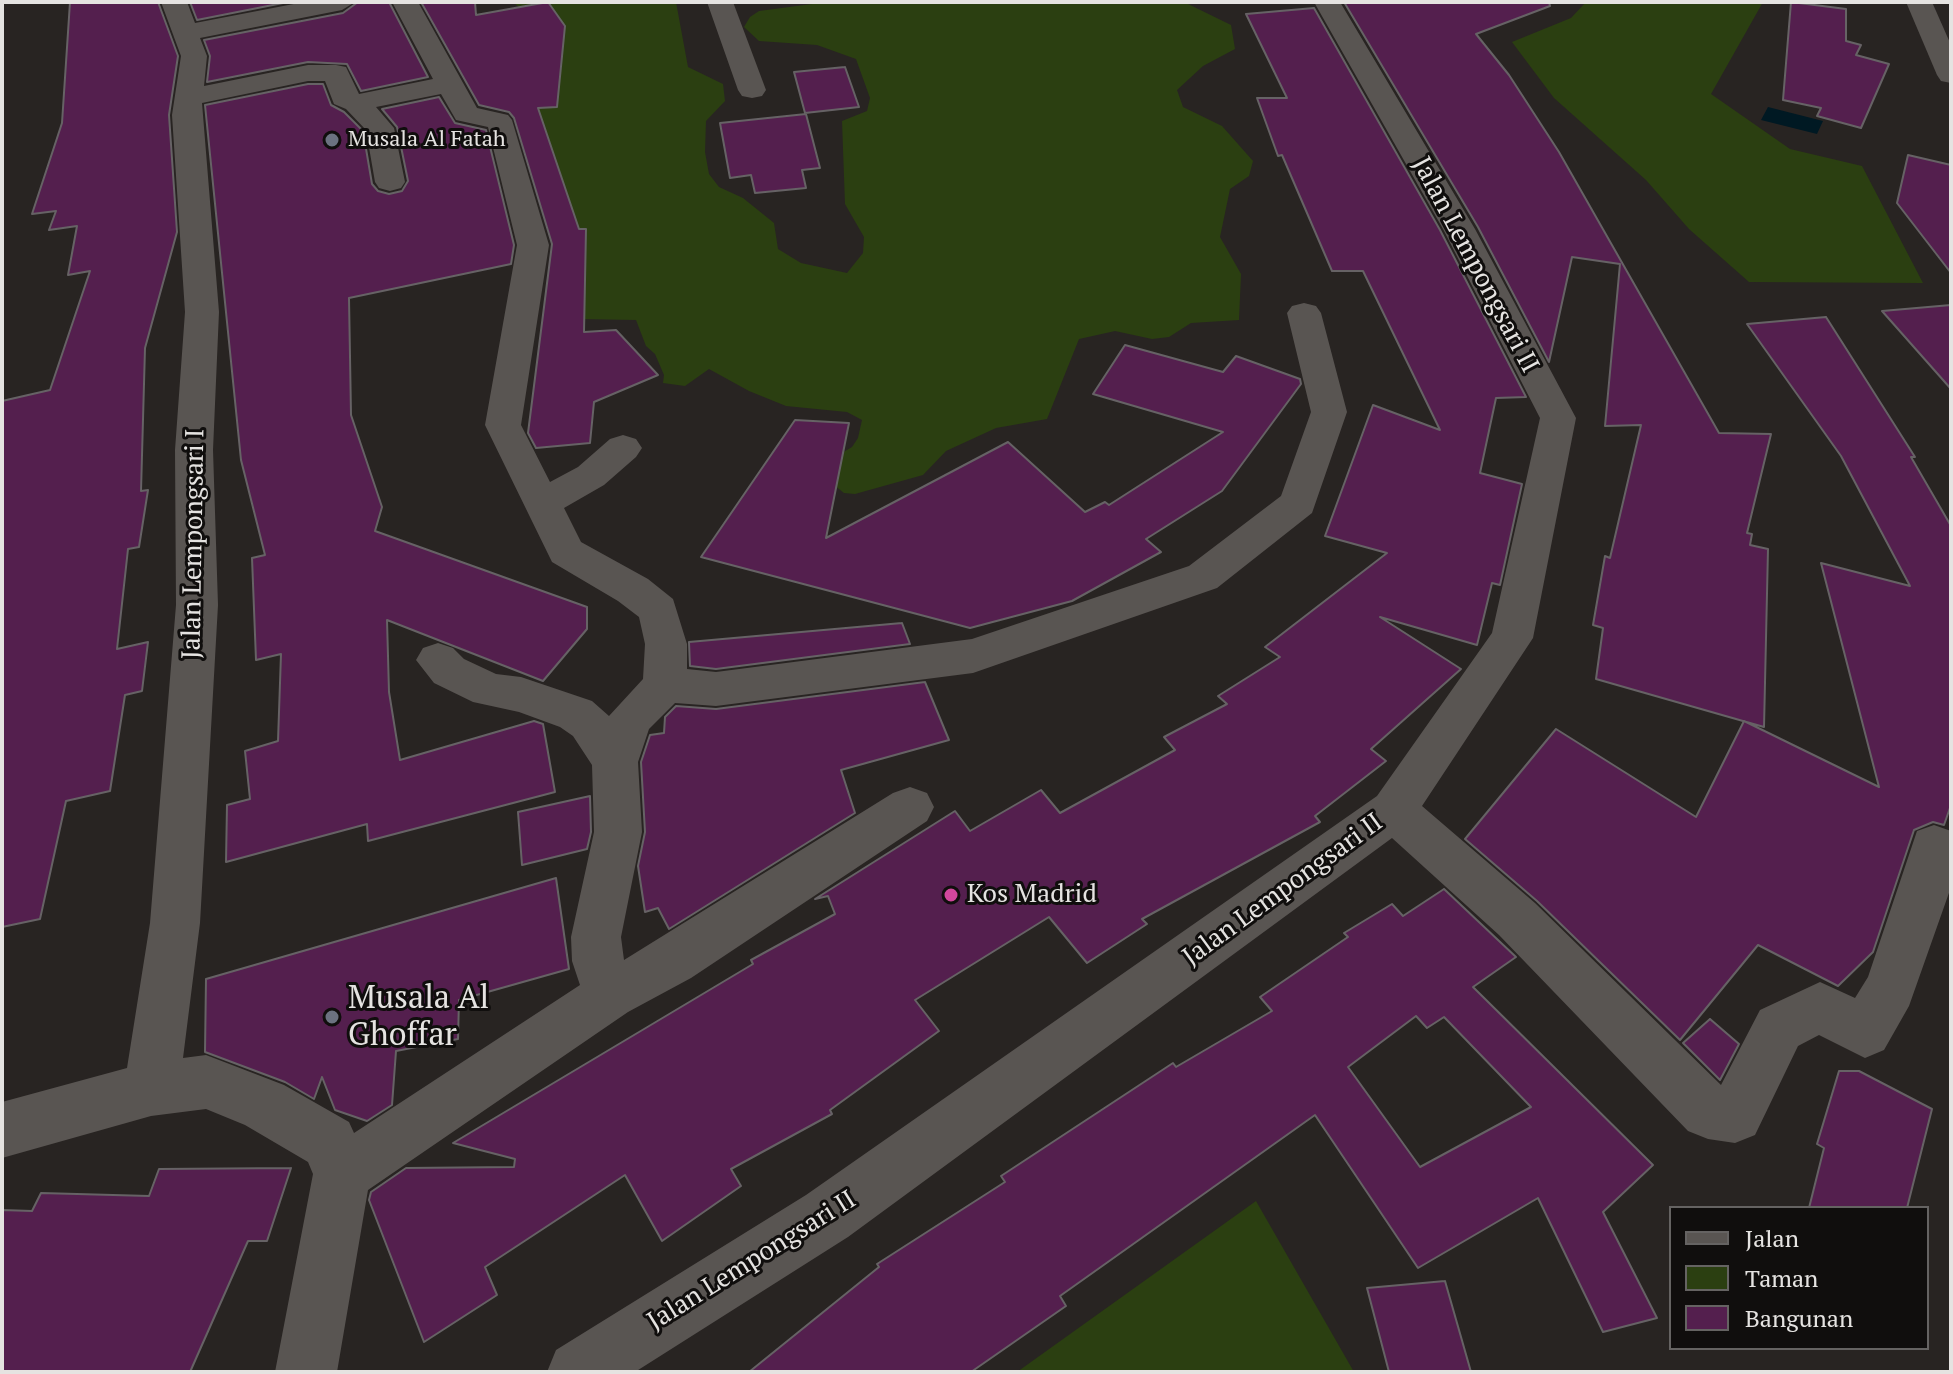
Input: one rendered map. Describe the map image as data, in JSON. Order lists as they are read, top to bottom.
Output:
{
  "streets": {
    "street": ["Jalan Lempongsari II", "Jalan Lempongsari I"]
  },
  "places": ["Musala Al Fatah", "Kos Madrid", "Musala Al Ghoffar"],
  "legend": ["Jalan", "Taman", "Bangunan"]
}
